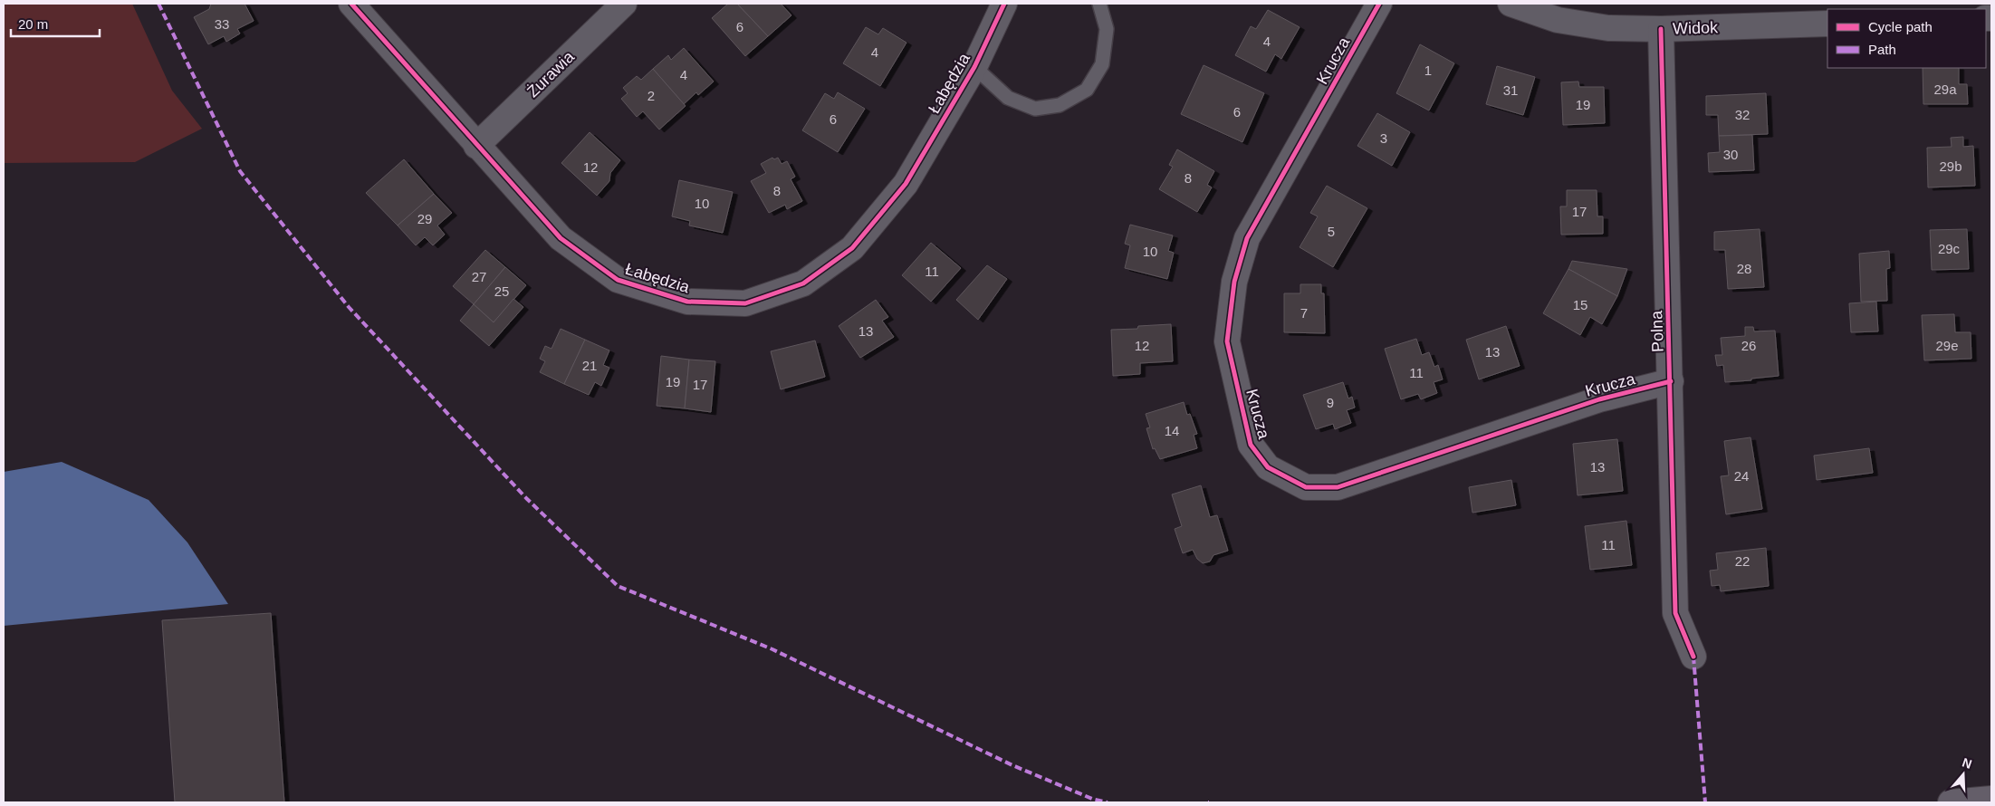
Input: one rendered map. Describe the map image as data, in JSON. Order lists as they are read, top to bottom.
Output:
{
  "streets": {
    "street": [
      "Widok",
      "Krucza",
      "Żurawia",
      "Łabędzia",
      "Polna"
    ]
  },
  "crossings": [
    ["Widok", "Polna"],
    ["Krucza", "Polna"],
    ["Żurawia", "Łabędzia"]
  ],
  "house_numbers": [
    "33",
    "6",
    "4",
    "4",
    "1",
    "4",
    "29a",
    "31",
    "2",
    "19",
    "6",
    "32",
    "6",
    "3",
    "30",
    "29b",
    "12",
    "8",
    "8",
    "10",
    "17",
    "29",
    "5",
    "29c",
    "10",
    "28",
    "11",
    "27",
    "25",
    "15",
    "7",
    "13",
    "12",
    "26",
    "29e",
    "13",
    "21",
    "11",
    "19",
    "17",
    "9",
    "14",
    "13",
    "24",
    "11",
    "22"
  ],
  "legend": ["Cycle path", "Path"],
  "scale_bar": "20 m",
  "north": "top"
}
